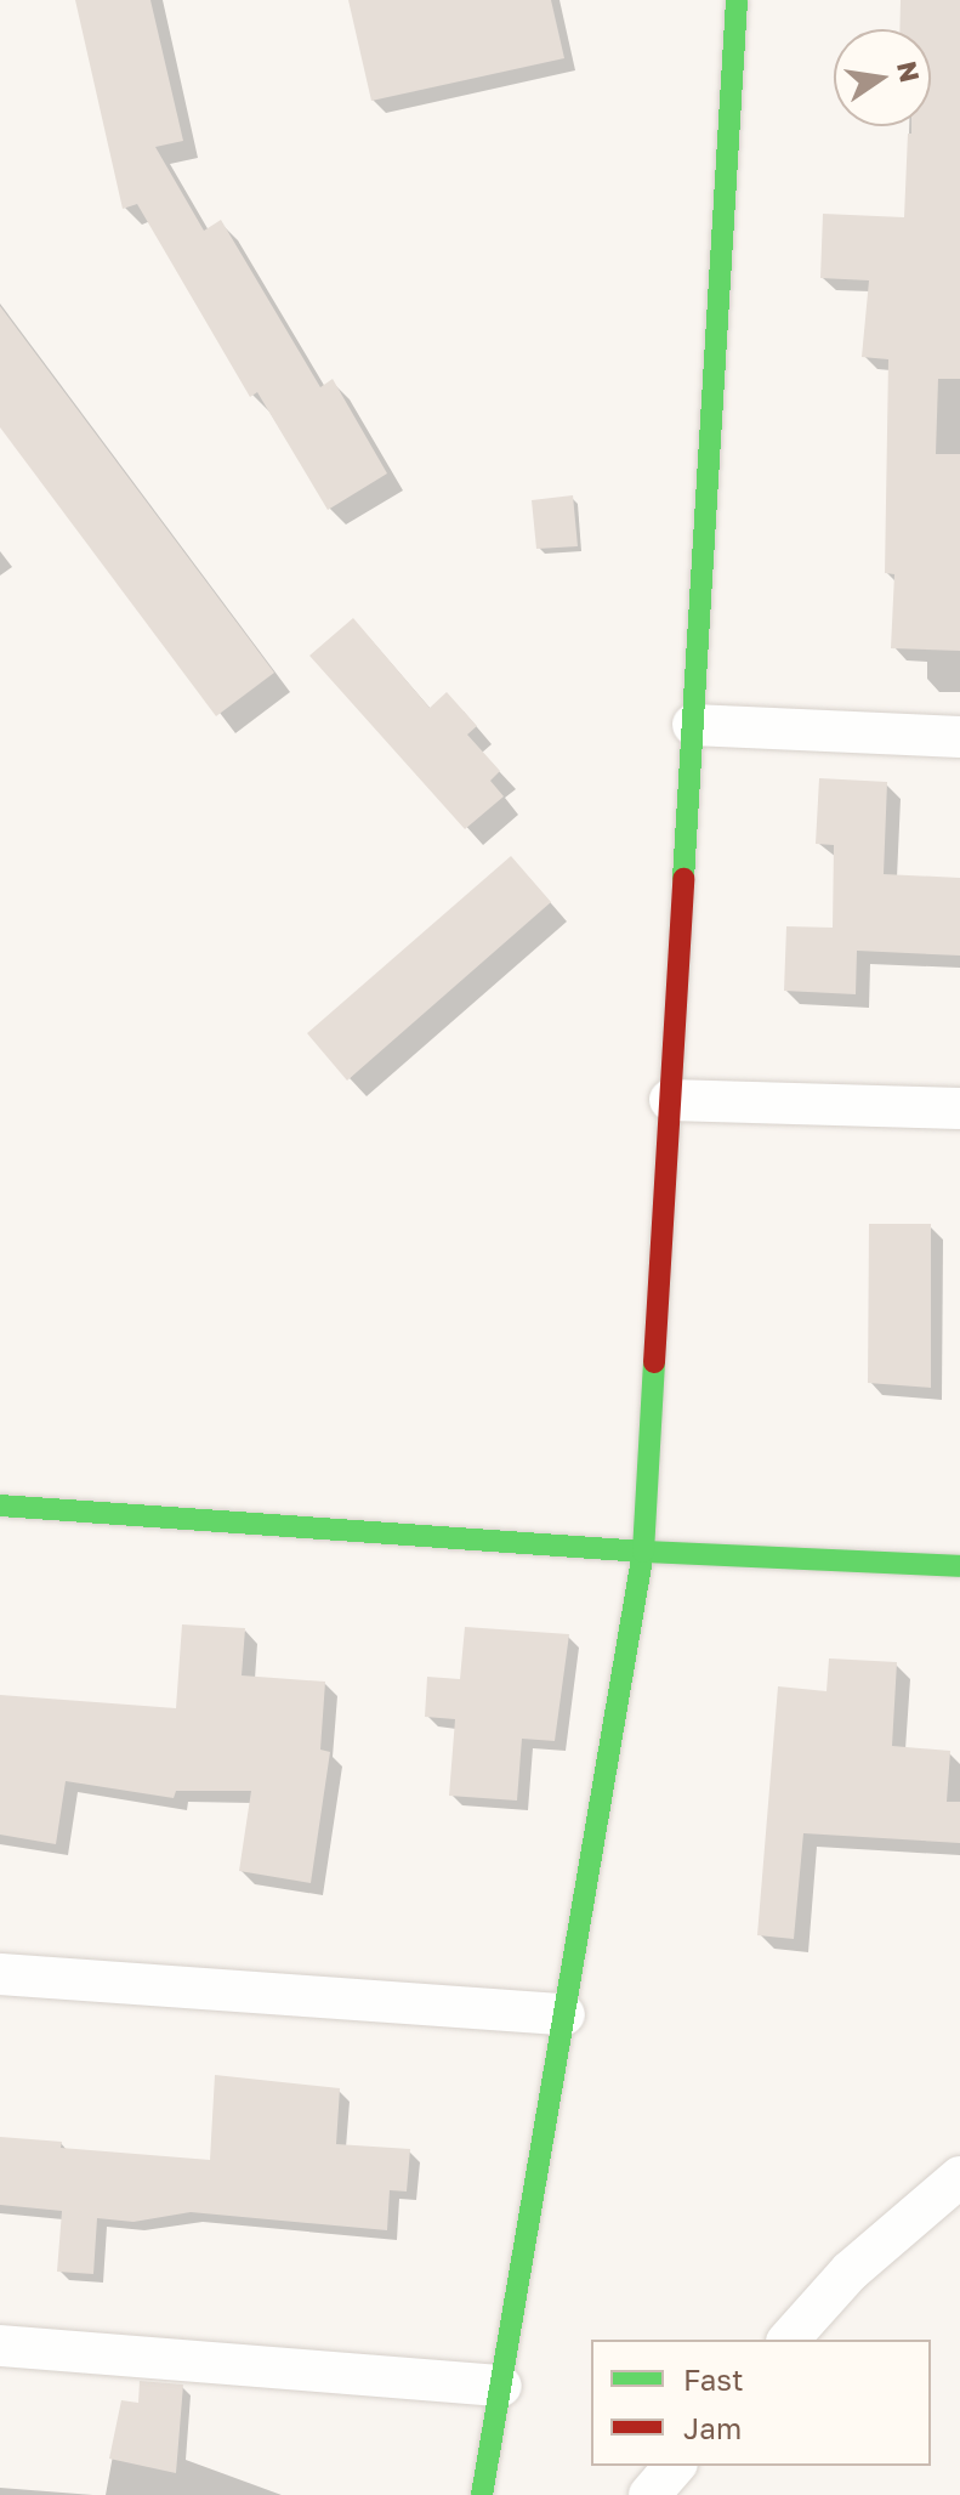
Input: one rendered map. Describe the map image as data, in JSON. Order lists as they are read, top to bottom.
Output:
{
  "legend": ["Fast", "Jam"],
  "north": "right"
}
